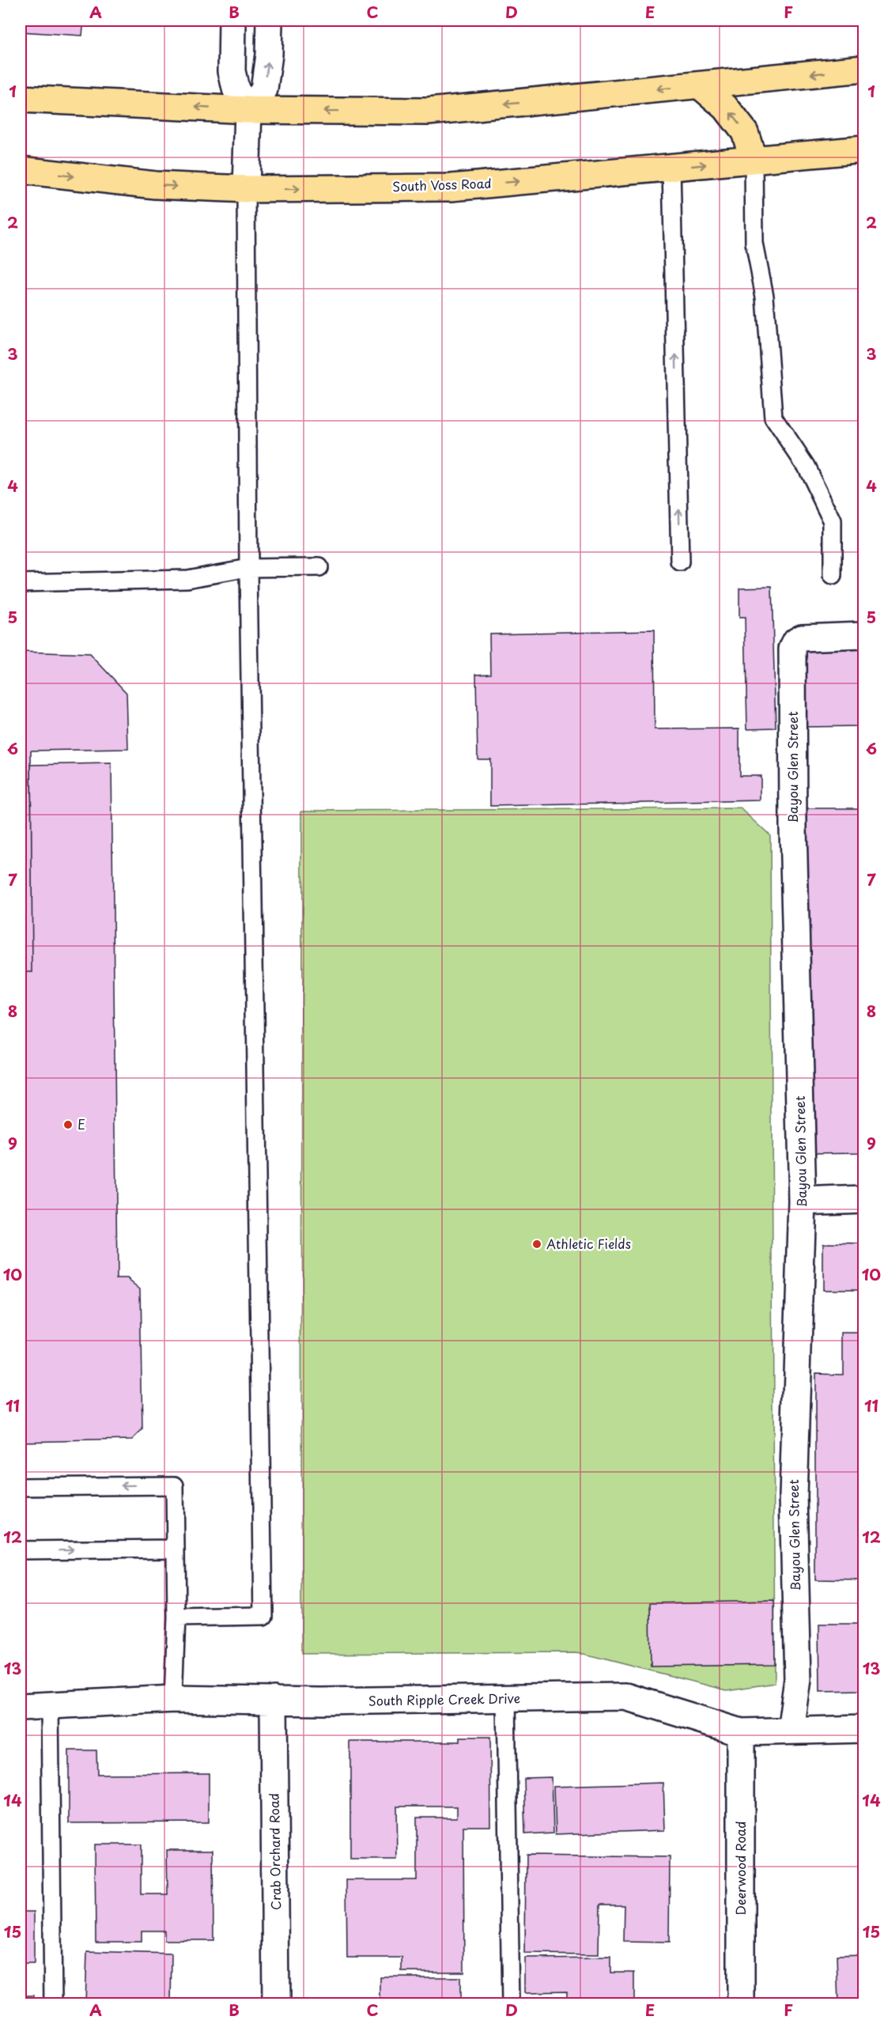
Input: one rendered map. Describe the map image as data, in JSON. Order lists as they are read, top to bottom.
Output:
{
  "streets": {
    "main road": ["South Voss Road"],
    "street": [
      "Bayou Glen Street",
      "South Ripple Creek Drive",
      "Crab Orchard Road",
      "Deerwood Road"
    ]
  },
  "crossings": [
    ["Bayou Glen Street", "South Ripple Creek Drive"],
    ["South Ripple Creek Drive", "Crab Orchard Road"],
    ["South Ripple Creek Drive", "Deerwood Road"]
  ],
  "places": ["E", "Athletic Fields"],
  "grid": {
    "columns": [
      "A",
      "B",
      "C",
      "D",
      "E",
      "F"
    ],
    "rows": [
      "1",
      "2",
      "3",
      "4",
      "5",
      "6",
      "7",
      "8",
      "9",
      "10",
      "11",
      "12",
      "13",
      "14",
      "15"
    ]
  }
}
